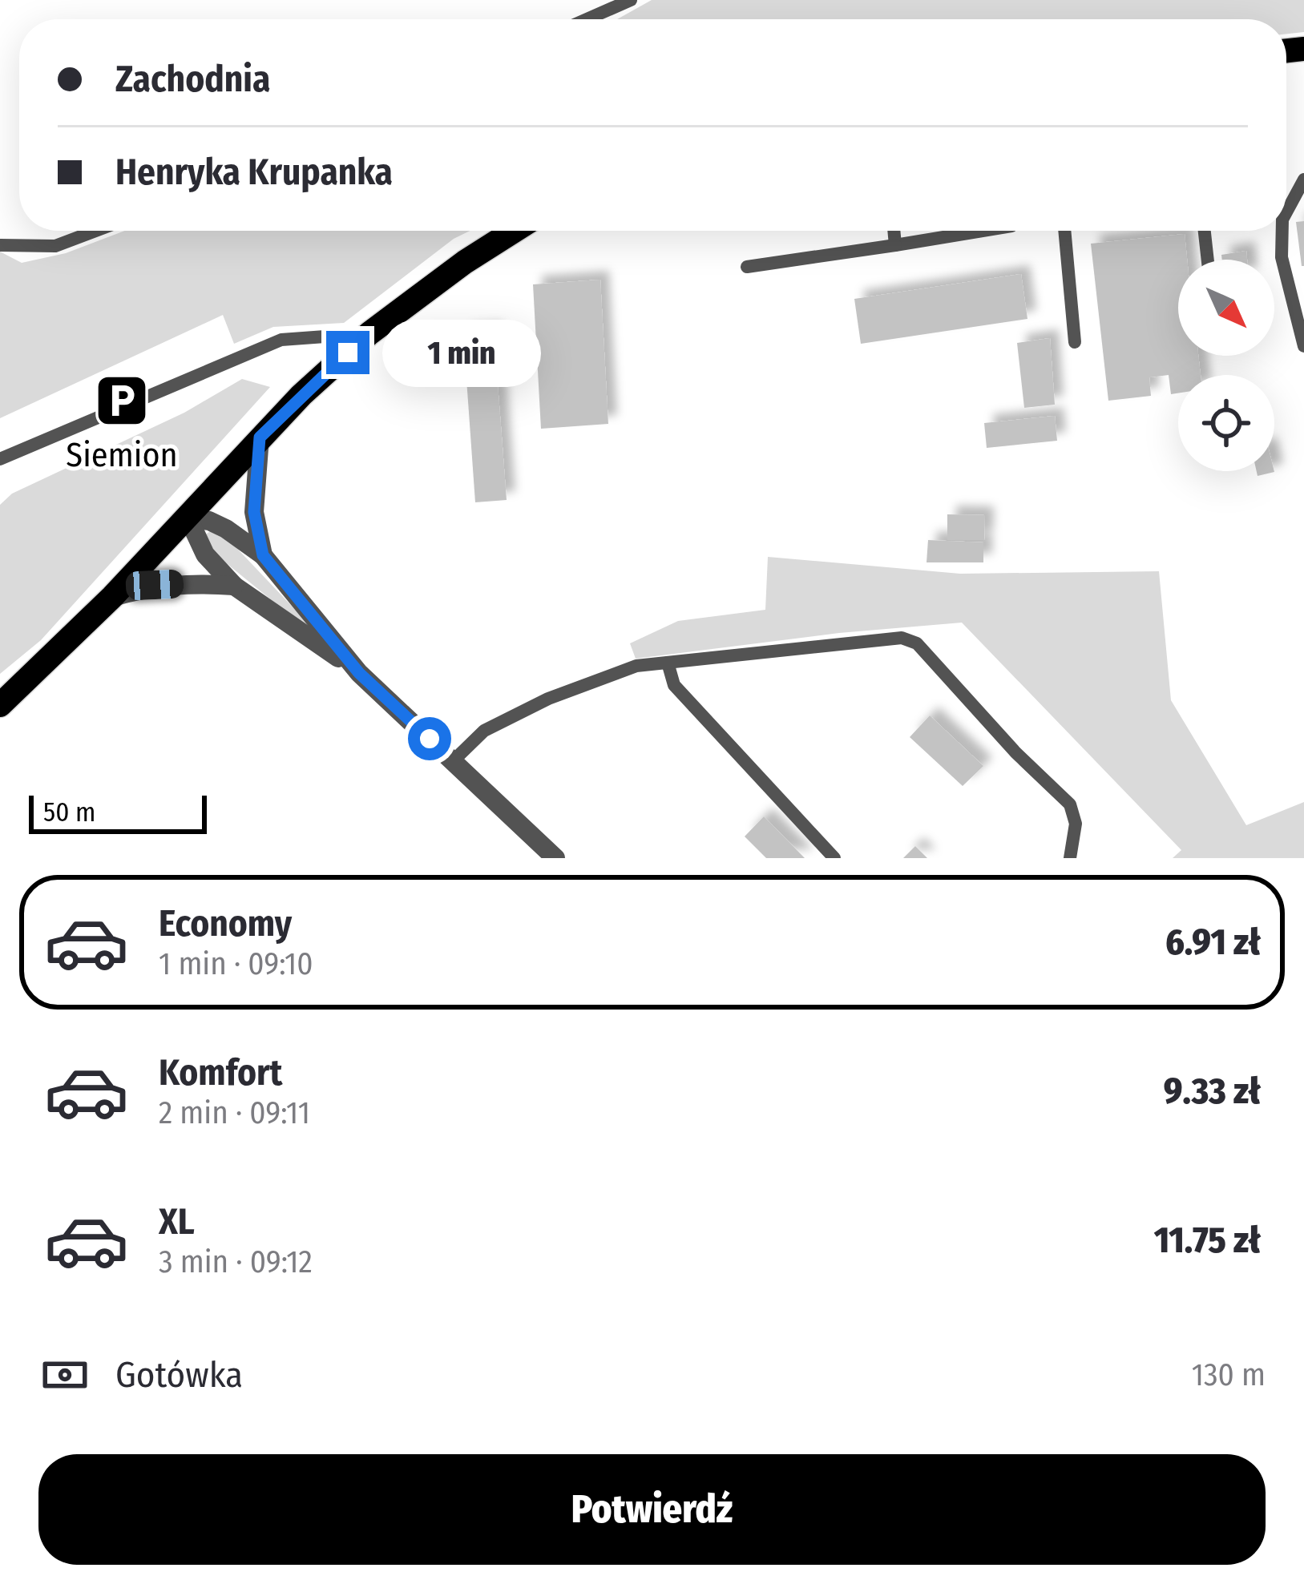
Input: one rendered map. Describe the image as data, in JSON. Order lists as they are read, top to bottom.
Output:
{
  "places": {
    "parking": ["Siemion"]
  },
  "scale_bar": "50 m",
  "north": "bottom right",
  "page": {
    "banner": ["Zachodnia", "Henryka Krupanka"],
    "bubble": "1 min",
    "scale": "50 m",
    "list": [
      {
        "name": "Economy",
        "note": "1 min · 09:10",
        "value": "6.91 zł"
      },
      {
        "name": "Komfort",
        "note": "2 min · 09:11",
        "value": "9.33 zł"
      },
      {
        "name": "XL",
        "note": "3 min · 09:12",
        "value": "11.75 zł"
      }
    ],
    "pay": ["Gotówka", "130 m"],
    "buttons": "Potwierdź"
  }
}
